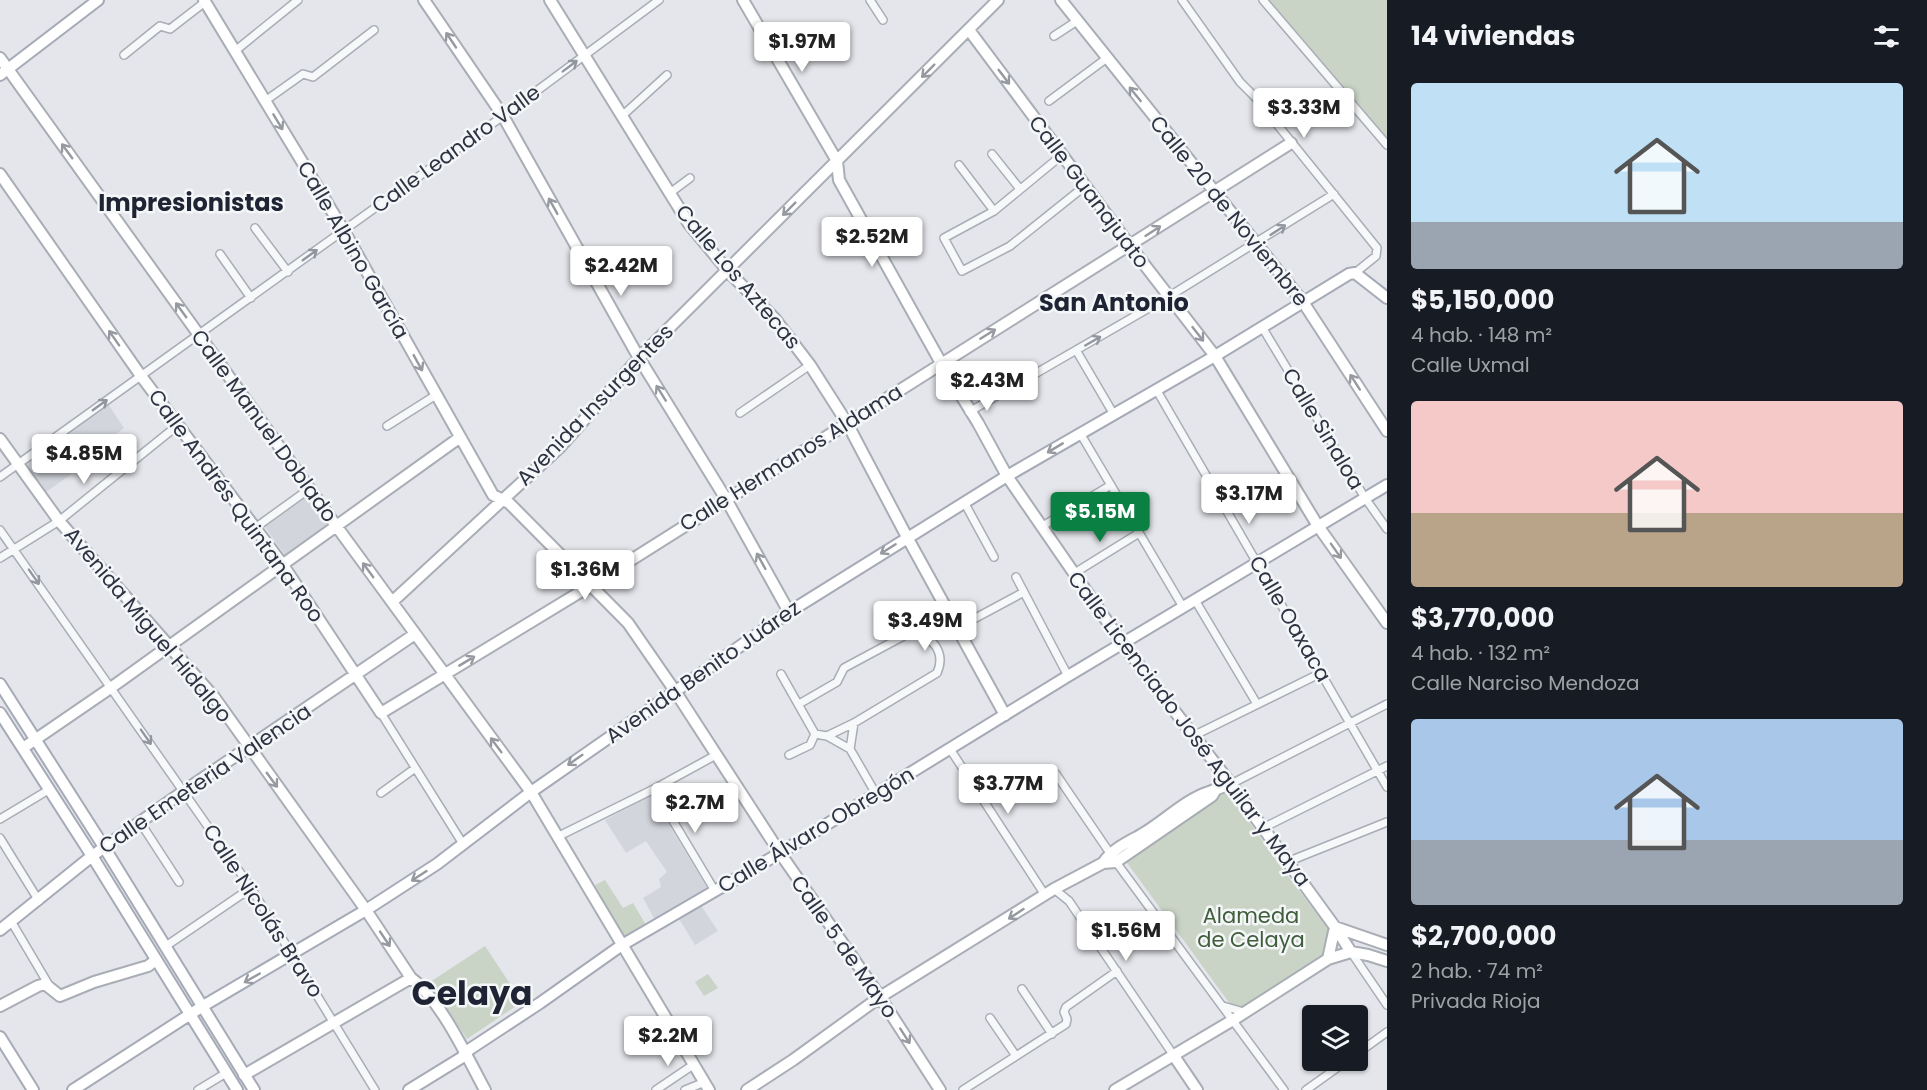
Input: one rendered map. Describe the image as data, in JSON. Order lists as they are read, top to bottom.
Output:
{
  "streets": {
    "main road": [
      "Calle Guanajuato",
      "Calle 20 de Noviembre",
      "Calle Albino García",
      "Calle Los Aztecas",
      "Avenida Insurgentes",
      "Calle Manuel Doblado",
      "Calle Hermanos Aldama",
      "Calle Andrés Quintana Roo",
      "Avenida Miguel Hidalgo",
      "Avenida Benito Juárez",
      "Calle Licenciado José Aguilar y Maya",
      "Calle Emeteria Valencia",
      "Calle Álvaro Obregón",
      "Calle 5 de Mayo"
    ],
    "street": [
      "Calle Leandro Valle",
      "Calle Sinaloa",
      "Calle Oaxaca",
      "Calle Nicolás Bravo"
    ]
  },
  "crossings": [
    ["Calle Leandro Valle", "Calle Albino García"],
    ["Calle Leandro Valle", "Calle Los Aztecas"],
    ["Calle Leandro Valle", "Calle Manuel Doblado"],
    ["Calle Leandro Valle", "Calle Andrés Quintana Roo"],
    ["Calle Leandro Valle", "Avenida Miguel Hidalgo"],
    ["Calle Guanajuato", "Avenida Insurgentes"],
    ["Calle Guanajuato", "Calle Hermanos Aldama"],
    ["Calle Guanajuato", "Avenida Benito Juárez"],
    ["Calle Guanajuato", "Calle Álvaro Obregón"],
    ["Calle 20 de Noviembre", "Calle Hermanos Aldama"],
    ["Calle 20 de Noviembre", "Avenida Benito Juárez"],
    ["Calle Albino García", "Avenida Insurgentes"],
    ["Calle Albino García", "Calle 5 de Mayo"],
    ["Calle Los Aztecas", "Avenida Insurgentes"],
    ["Calle Los Aztecas", "Calle Hermanos Aldama"],
    ["Calle Los Aztecas", "Avenida Benito Juárez"],
    ["Calle Los Aztecas", "Calle Álvaro Obregón"],
    ["Avenida Insurgentes", "Calle Manuel Doblado"],
    ["Avenida Insurgentes", "Calle Licenciado José Aguilar y Maya"],
    ["Avenida Insurgentes", "Calle 5 de Mayo"],
    ["Calle Manuel Doblado", "Calle Hermanos Aldama"],
    ["Calle Manuel Doblado", "Avenida Benito Juárez"],
    ["Calle Manuel Doblado", "Calle Emeteria Valencia"],
    ["Calle Manuel Doblado", "Calle Álvaro Obregón"],
    ["Calle Sinaloa", "Avenida Benito Juárez"],
    ["Calle Sinaloa", "Calle Álvaro Obregón"],
    ["Calle Hermanos Aldama", "Calle Andrés Quintana Roo"],
    ["Calle Hermanos Aldama", "Calle Licenciado José Aguilar y Maya"],
    ["Calle Hermanos Aldama", "Calle 5 de Mayo"],
    ["Calle Andrés Quintana Roo", "Avenida Benito Juárez"],
    ["Calle Andrés Quintana Roo", "Calle Emeteria Valencia"],
    ["Calle Oaxaca", "Avenida Benito Juárez"],
    ["Calle Oaxaca", "Calle Álvaro Obregón"],
    ["Avenida Miguel Hidalgo", "Avenida Benito Juárez"],
    ["Avenida Miguel Hidalgo", "Calle Emeteria Valencia"],
    ["Avenida Miguel Hidalgo", "Calle Álvaro Obregón"],
    ["Avenida Benito Juárez", "Calle Licenciado José Aguilar y Maya"],
    ["Avenida Benito Juárez", "Calle Nicolás Bravo"],
    ["Avenida Benito Juárez", "Calle 5 de Mayo"],
    ["Calle Licenciado José Aguilar y Maya", "Calle Álvaro Obregón"],
    ["Calle Emeteria Valencia", "Calle Nicolás Bravo"],
    ["Calle Álvaro Obregón", "Calle 5 de Mayo"]
  ],
  "one_way": [
    "Calle Leandro Valle",
    "Calle Guanajuato",
    "Calle 20 de Noviembre",
    "Calle Albino García",
    "Avenida Insurgentes",
    "Calle Manuel Doblado",
    "Calle Hermanos Aldama",
    "Avenida Miguel Hidalgo",
    "Avenida Benito Juárez",
    "Calle Nicolás Bravo"
  ],
  "districts": ["Impresionistas", "San Antonio", "Celaya"],
  "parks": ["Alameda de Celaya"],
  "page": {
    "heading": "14 viviendas",
    "price": [
      "$1.97M",
      "$3.33M",
      "$2.52M",
      "$2.42M",
      "$2.43M",
      "$4.85M",
      "$3.17M",
      "$5.15M",
      "$1.36M",
      "$3.49M",
      "$3.77M",
      "$2.7M",
      "$1.56M",
      "$2.2M"
    ],
    "list": [
      {
        "name": "$5,150,000",
        "note": "4 hab. · 148 m² · Calle Uxmal"
      },
      {
        "name": "$3,770,000",
        "note": "4 hab. · 132 m² · Calle Narciso Mendoza"
      },
      {
        "name": "$2,700,000",
        "note": "2 hab. · 74 m² · Privada Rioja"
      }
    ]
  }
}
